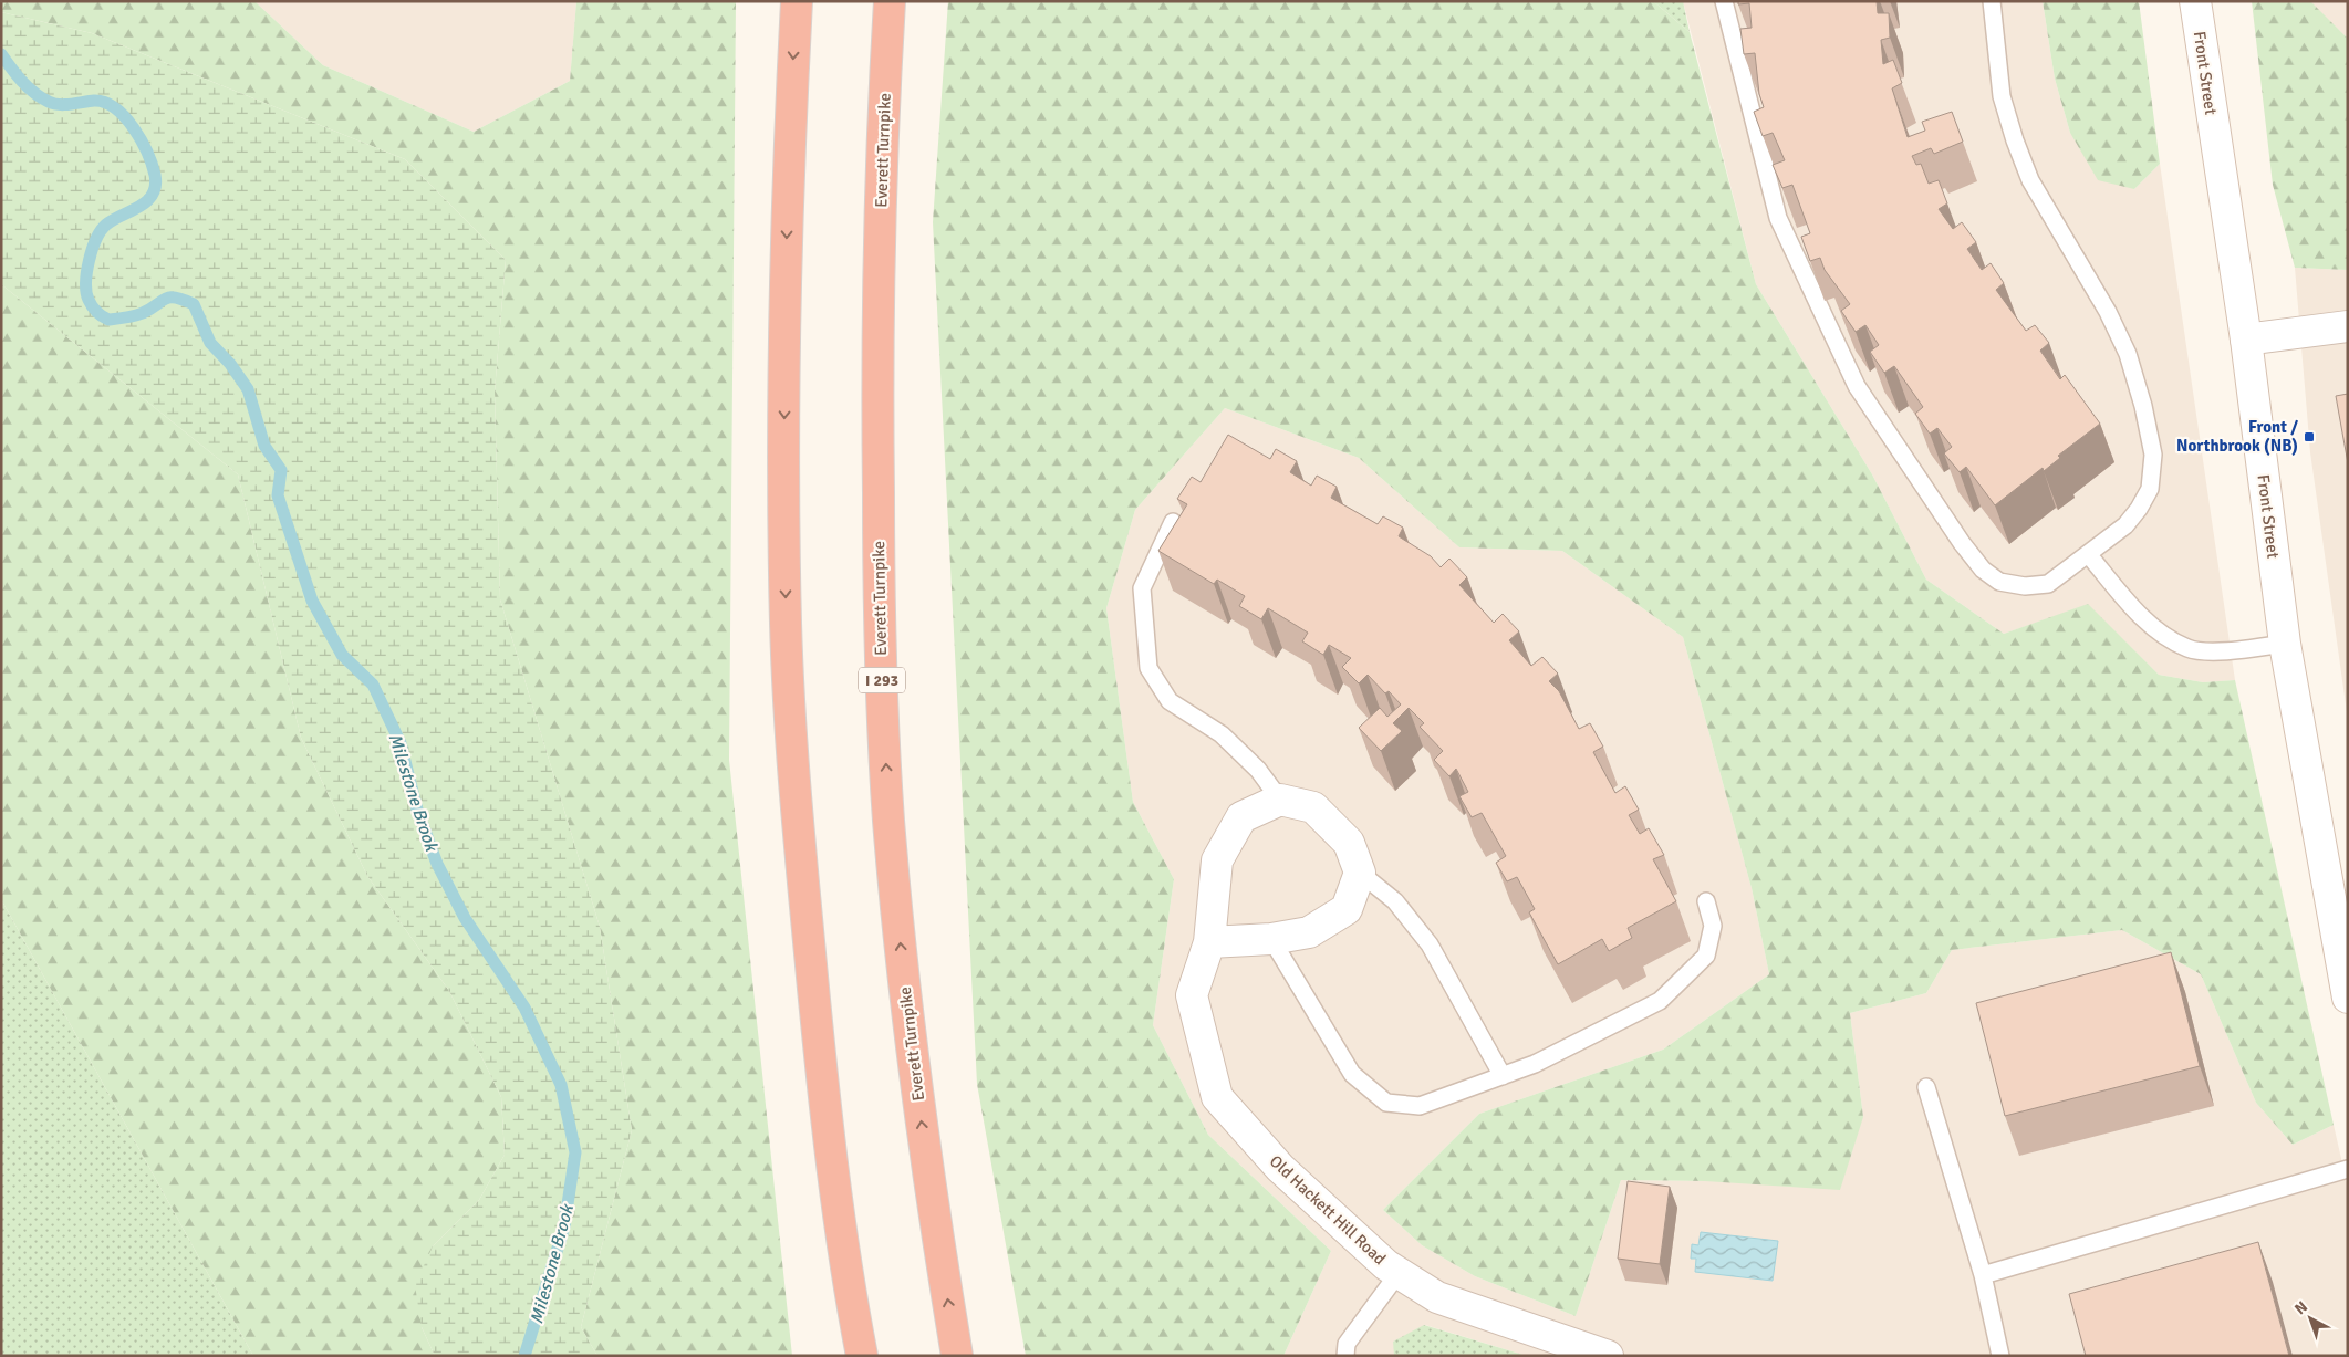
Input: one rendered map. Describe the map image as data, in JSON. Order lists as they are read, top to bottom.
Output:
{
  "streets": {
    "highway": ["Everett Turnpike", "I 293"],
    "street": ["Front Street", "Old Hackett Hill Road"]
  },
  "water": ["Milestone Brook"],
  "places": {
    "transit": ["Front / Northbrook (NB)"]
  },
  "north": "top left"
}
